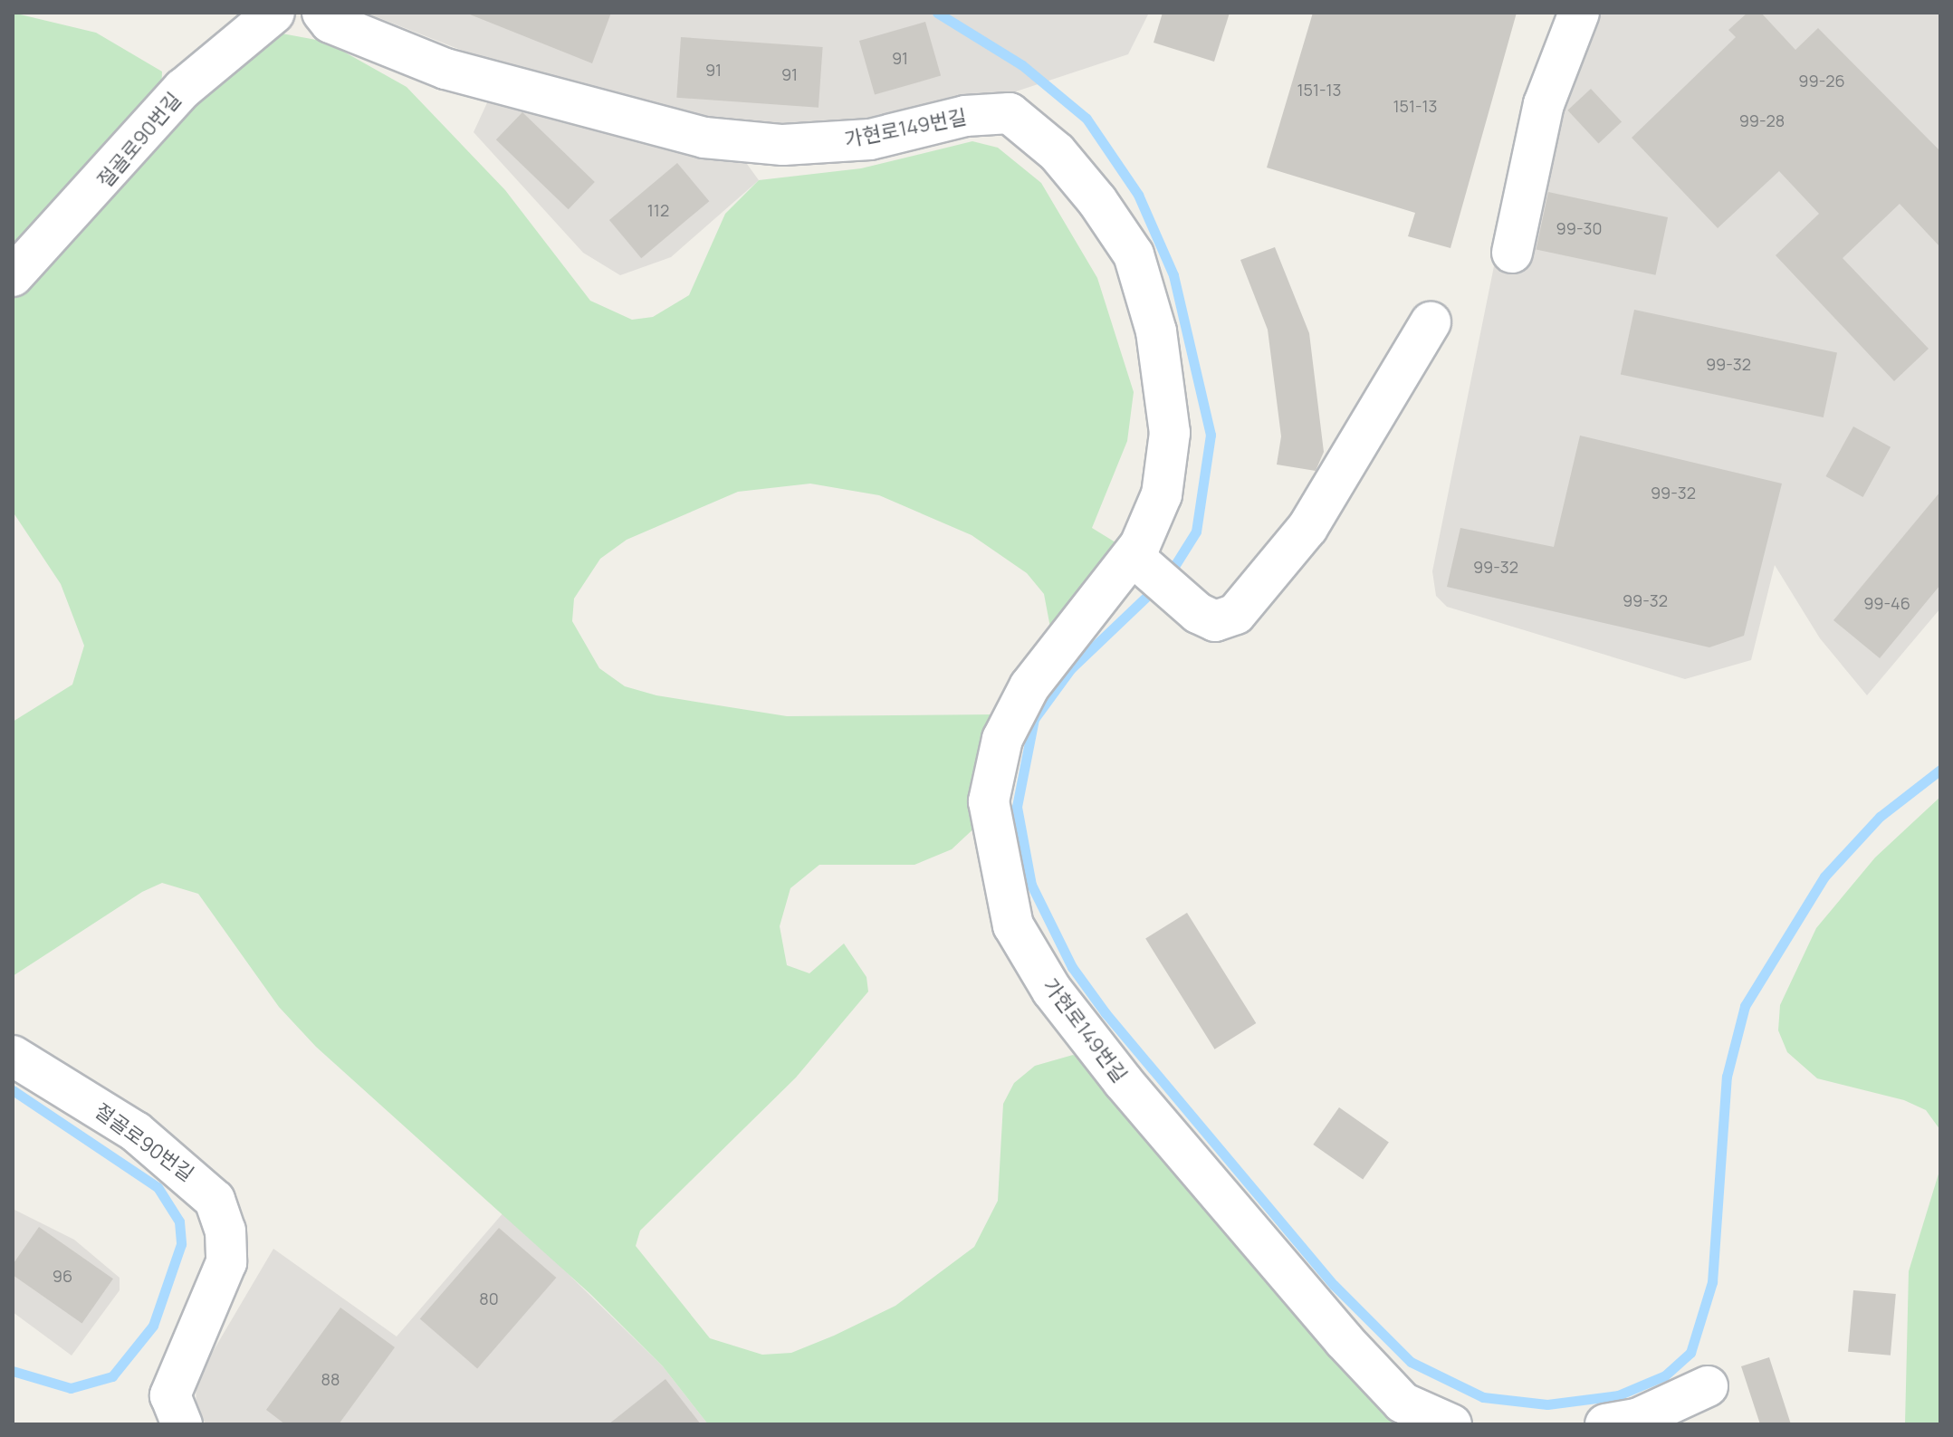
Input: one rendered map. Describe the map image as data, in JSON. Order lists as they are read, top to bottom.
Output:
{
  "streets": {
    "lane": ["가현로149번길", "절골로90번길"]
  },
  "house_numbers": [
    "91",
    "91",
    "91",
    "99-26",
    "151-13",
    "151-13",
    "99-28",
    "112",
    "99-30",
    "99-32",
    "99-32",
    "99-32",
    "99-32",
    "99-46",
    "96",
    "80",
    "88"
  ]
}
